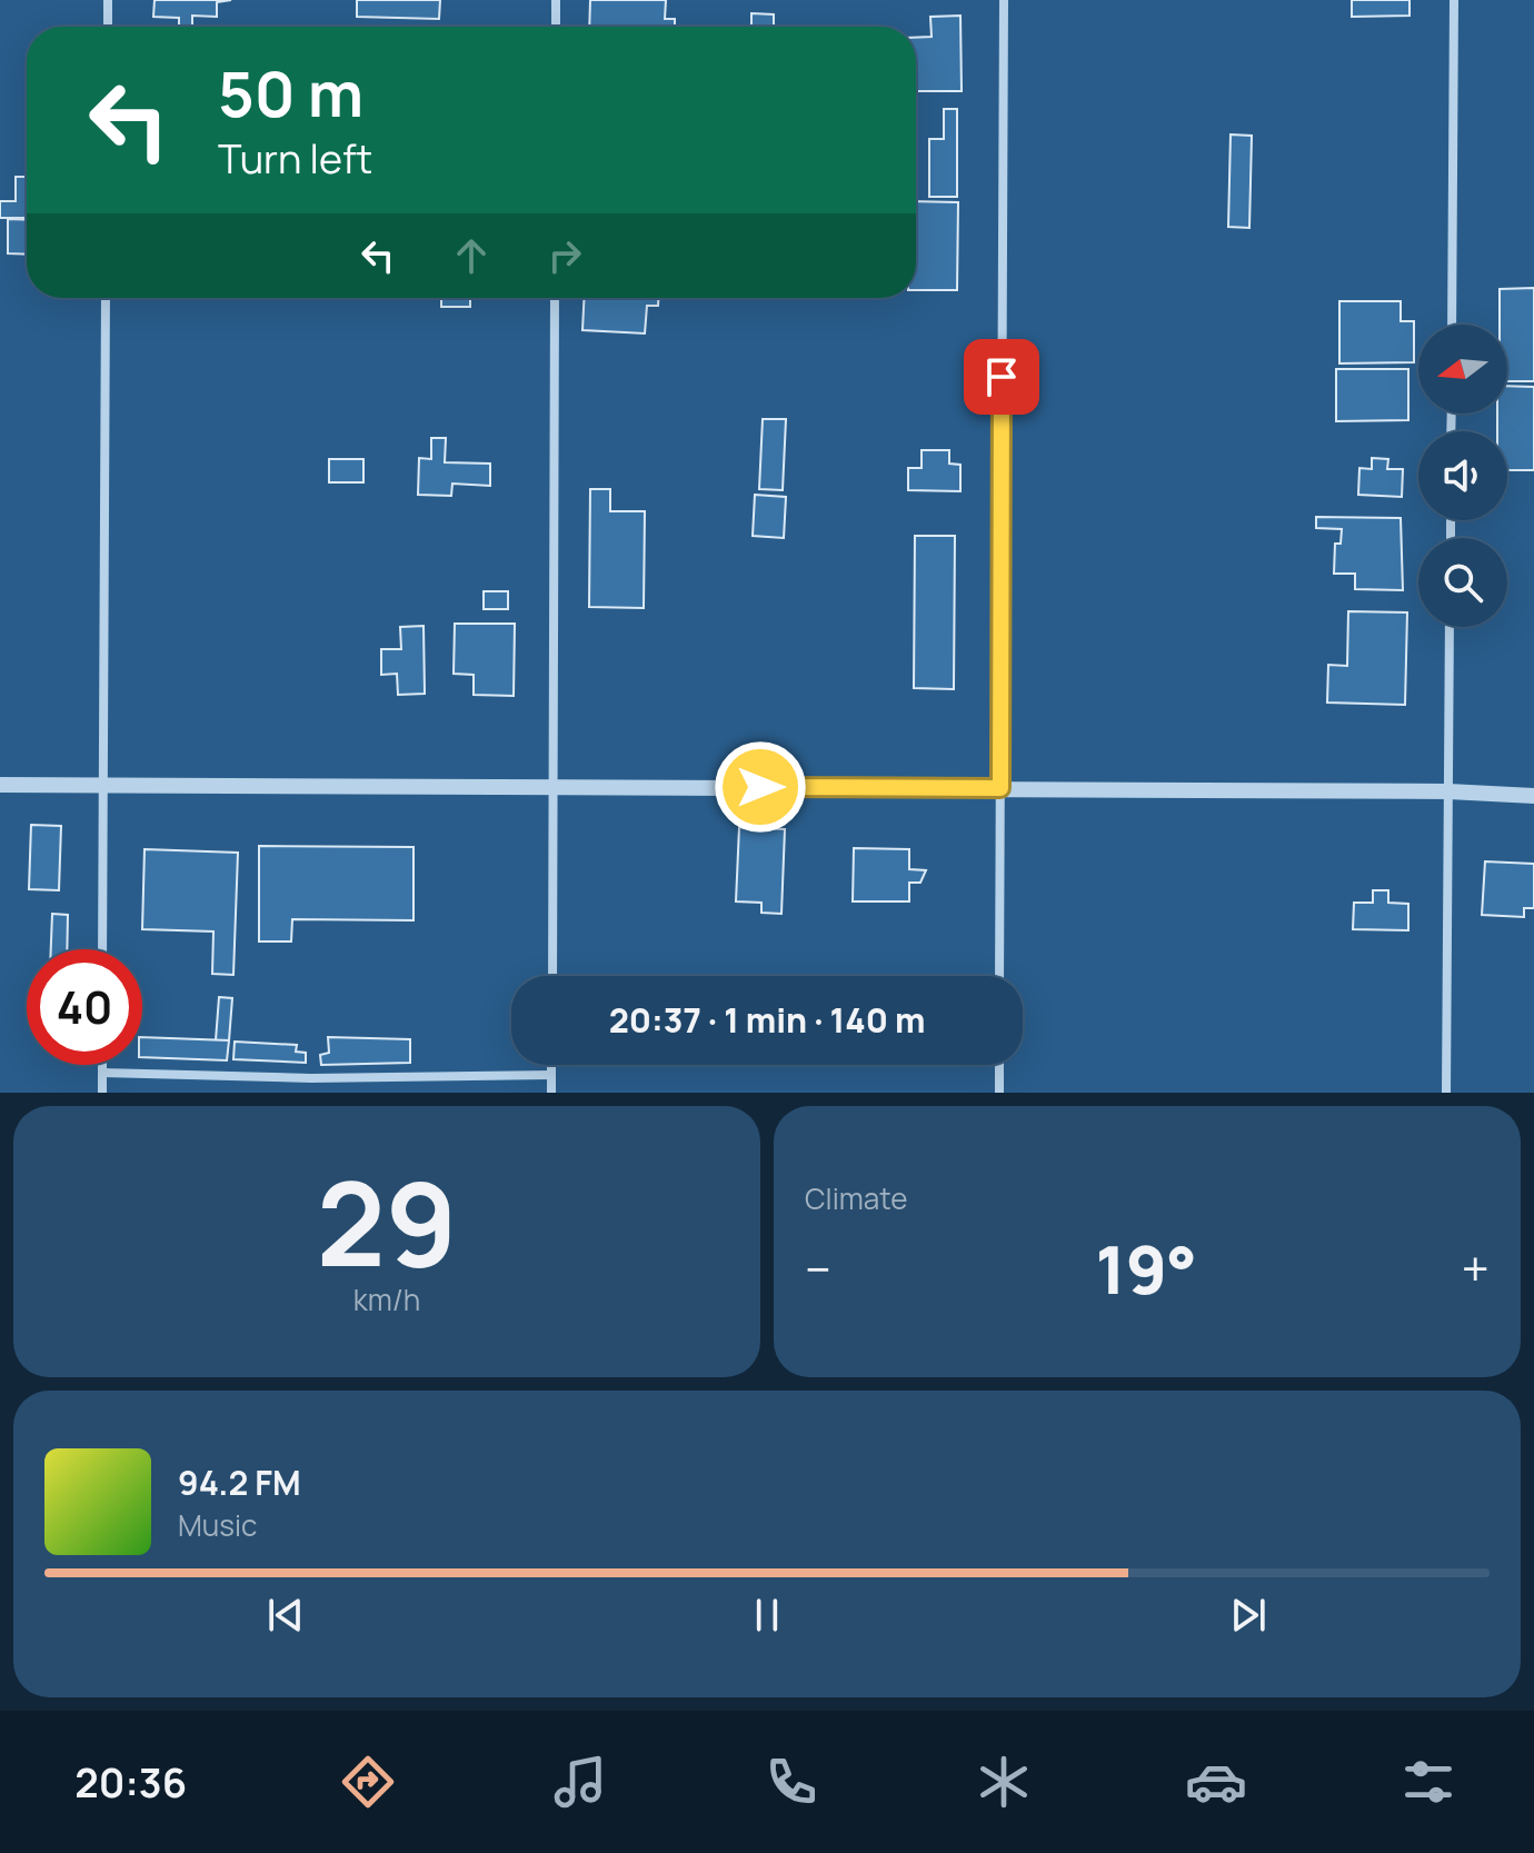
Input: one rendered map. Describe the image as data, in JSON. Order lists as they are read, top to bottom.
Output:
{
  "north": "left",
  "page": {
    "turn": ["50 m", "Turn left"],
    "limit": "40",
    "trip": "20:37 · 1 min · 140 m",
    "tile": [
      ["29", "km/h"],
      "Climate"
    ],
    "heat": ["−", "19°", "+"],
    "song": ["94.2 FM", "Music"],
    "tabs": "20:36"
  }
}
